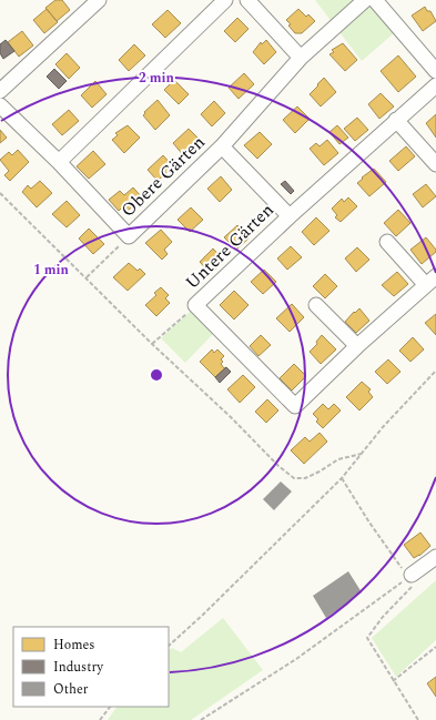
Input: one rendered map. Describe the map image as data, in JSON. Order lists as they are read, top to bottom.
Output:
{
  "streets": {
    "street": ["Obere Gärten", "Untere Gärten"]
  },
  "crossings": [
    ["Obere Gärten", "Untere Gärten"]
  ],
  "legend": ["Homes", "Industry", "Other"],
  "rings": ["2 min", "1 min"]
}
